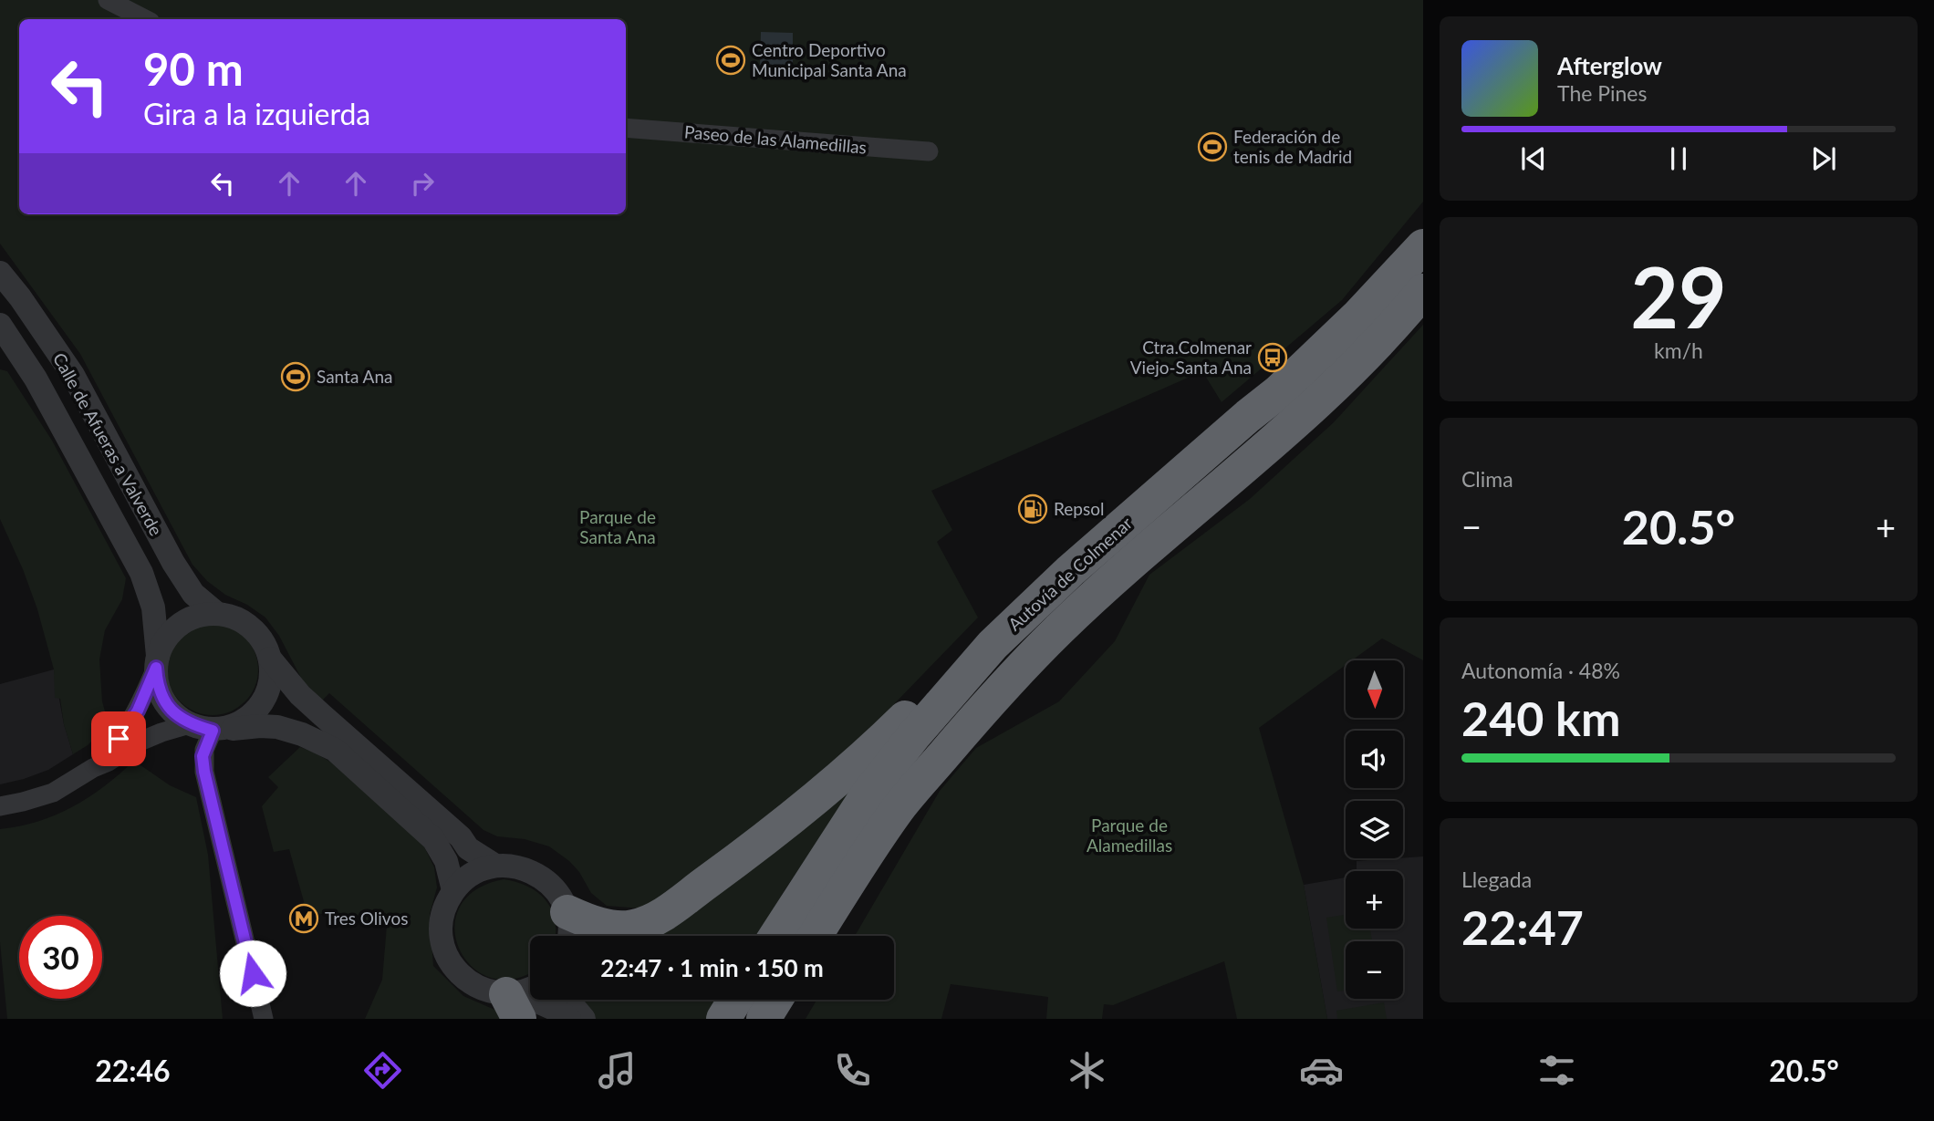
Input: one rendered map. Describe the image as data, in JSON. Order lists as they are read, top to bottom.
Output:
{
  "streets": {
    "highway": ["Autovía de Colmenar"],
    "street": ["Paseo de las Alamedillas", "Calle de Afueras a Valverde"]
  },
  "parks": ["Parque de Santa Ana", "Parque de Alamedillas"],
  "places": {
    "sports": ["Centro Deportivo Municipal Santa Ana", "Federación de tenis de Madrid", "Santa Ana"],
    "bus stop": ["Ctra.Colmenar Viejo-Santa Ana"],
    "fuel station": ["Repsol"],
    "metro station": ["Tres Olivos"]
  },
  "north": "bottom",
  "page": {
    "turn": ["90 m", "Gira a la izquierda"],
    "song": ["Afterglow", "The Pines"],
    "tile": [
      ["29", "km/h"],
      "Clima",
      ["Autonomía · 48%", "240 km"],
      ["Llegada", "22:47"]
    ],
    "heat": ["−", "20.5°", "+"],
    "map_buttons": ["+", "−"],
    "limit": "30",
    "trip": "22:47 · 1 min · 150 m",
    "tabs": ["22:46", "20.5°"]
  }
}
